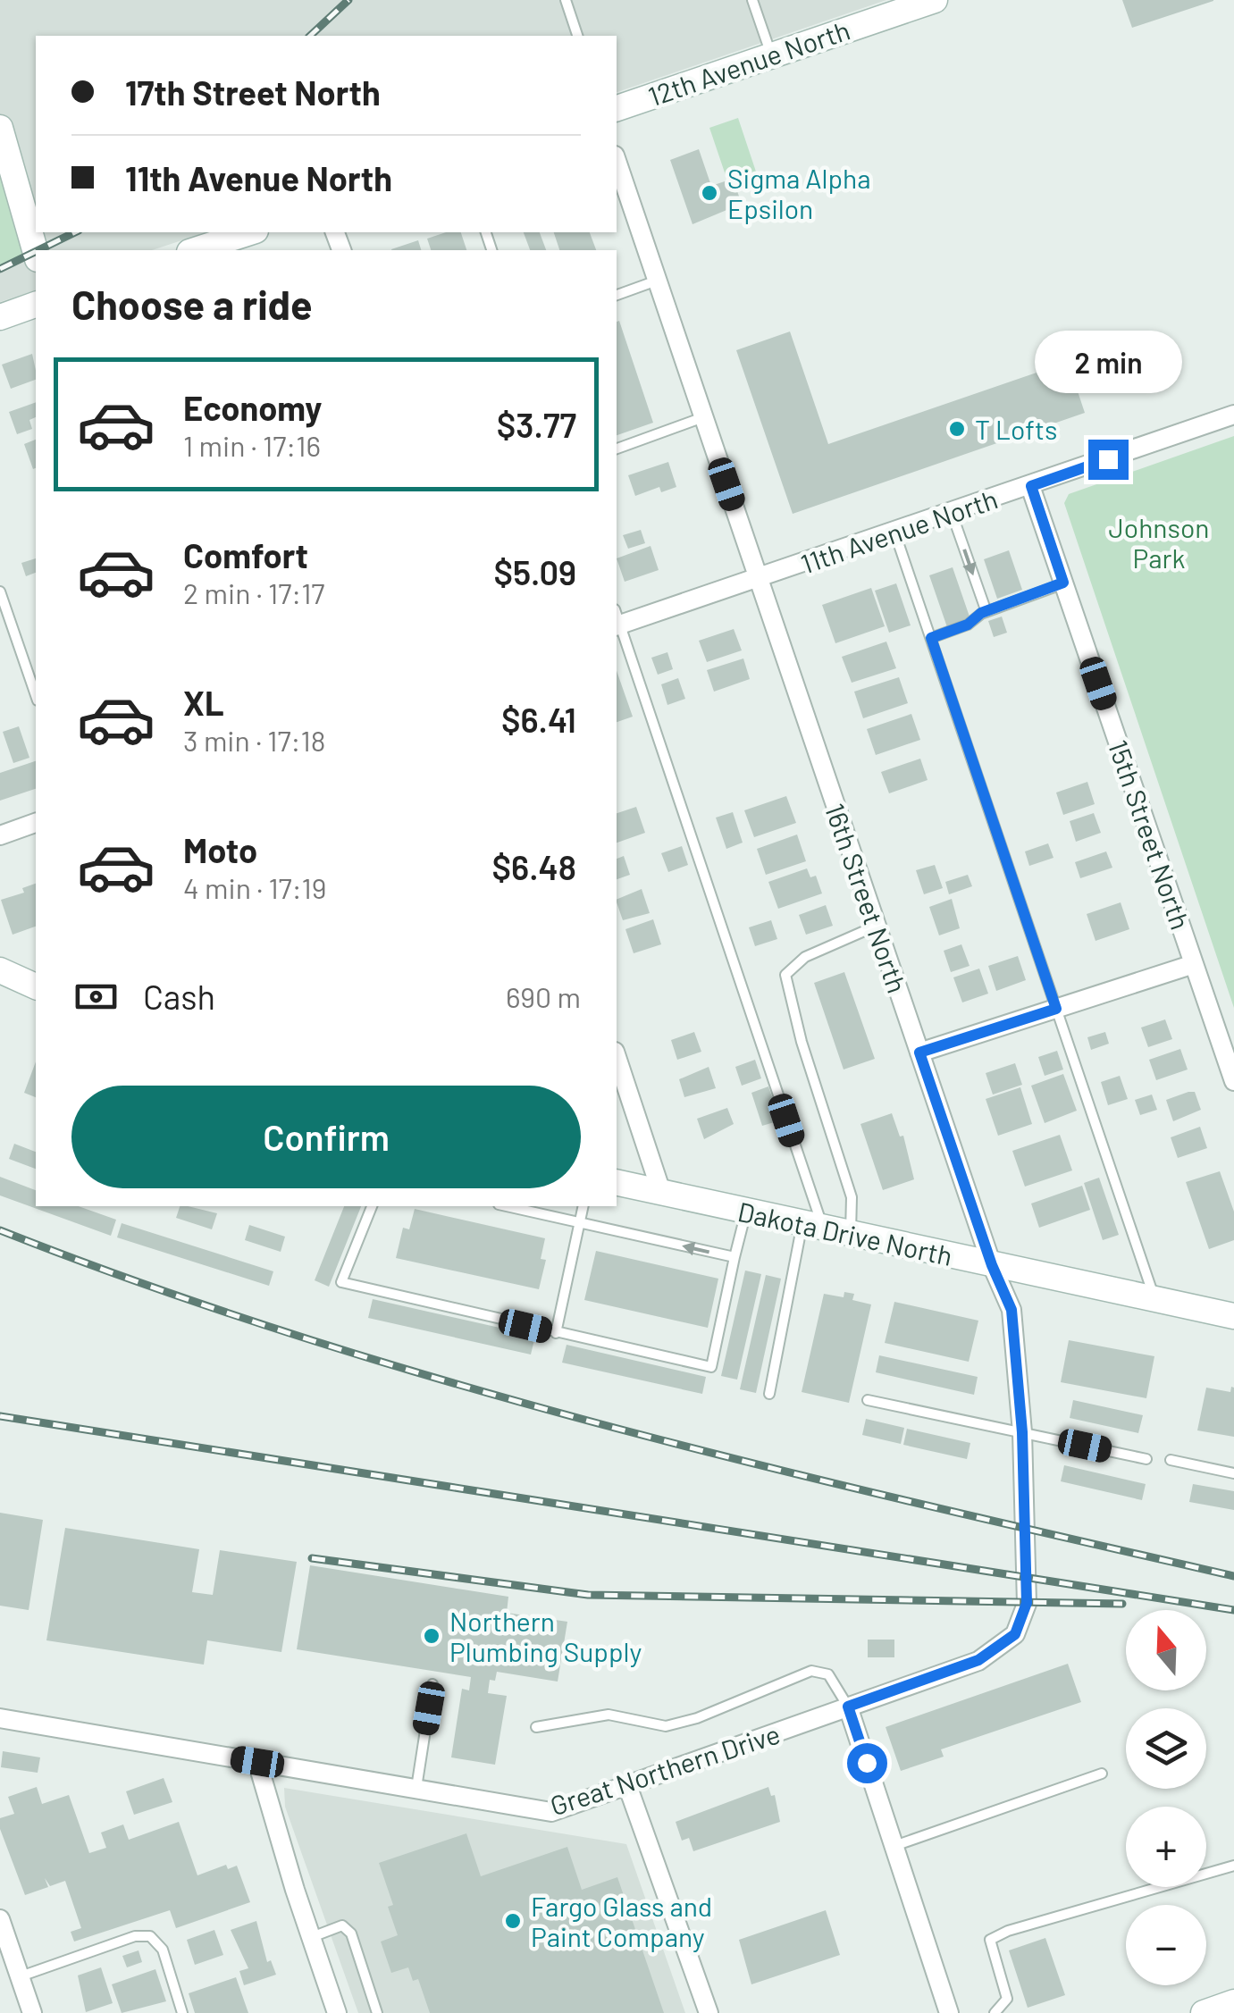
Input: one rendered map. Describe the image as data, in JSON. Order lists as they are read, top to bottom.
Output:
{
  "streets": {
    "street": [
      "12th Avenue North",
      "11th Avenue North",
      "15th Street North",
      "16th Street North",
      "Dakota Drive North",
      "Great Northern Drive"
    ]
  },
  "crossings": [
    ["11th Avenue North", "15th Street North"],
    ["11th Avenue North", "16th Street North"],
    ["16th Street North", "Dakota Drive North"],
    ["16th Street North", "Great Northern Drive"]
  ],
  "parks": ["Johnson Park"],
  "places": [
    "Sigma Alpha Epsilon",
    "T Lofts",
    "Northern Plumbing Supply",
    "Fargo Glass and Paint Company"
  ],
  "north": "top",
  "page": {
    "banner": ["17th Street North", "11th Avenue North"],
    "heading": "Choose a ride",
    "bubble": "2 min",
    "list": [
      {
        "name": "Economy",
        "note": "1 min · 17:16",
        "value": "$3.77"
      },
      {
        "name": "Comfort",
        "note": "2 min · 17:17",
        "value": "$5.09"
      },
      {
        "name": "XL",
        "note": "3 min · 17:18",
        "value": "$6.41"
      },
      {
        "name": "Moto",
        "note": "4 min · 17:19",
        "value": "$6.48"
      }
    ],
    "pay": ["Cash", "690 m"],
    "buttons": "Confirm",
    "map_buttons": ["+", "−"]
  }
}
